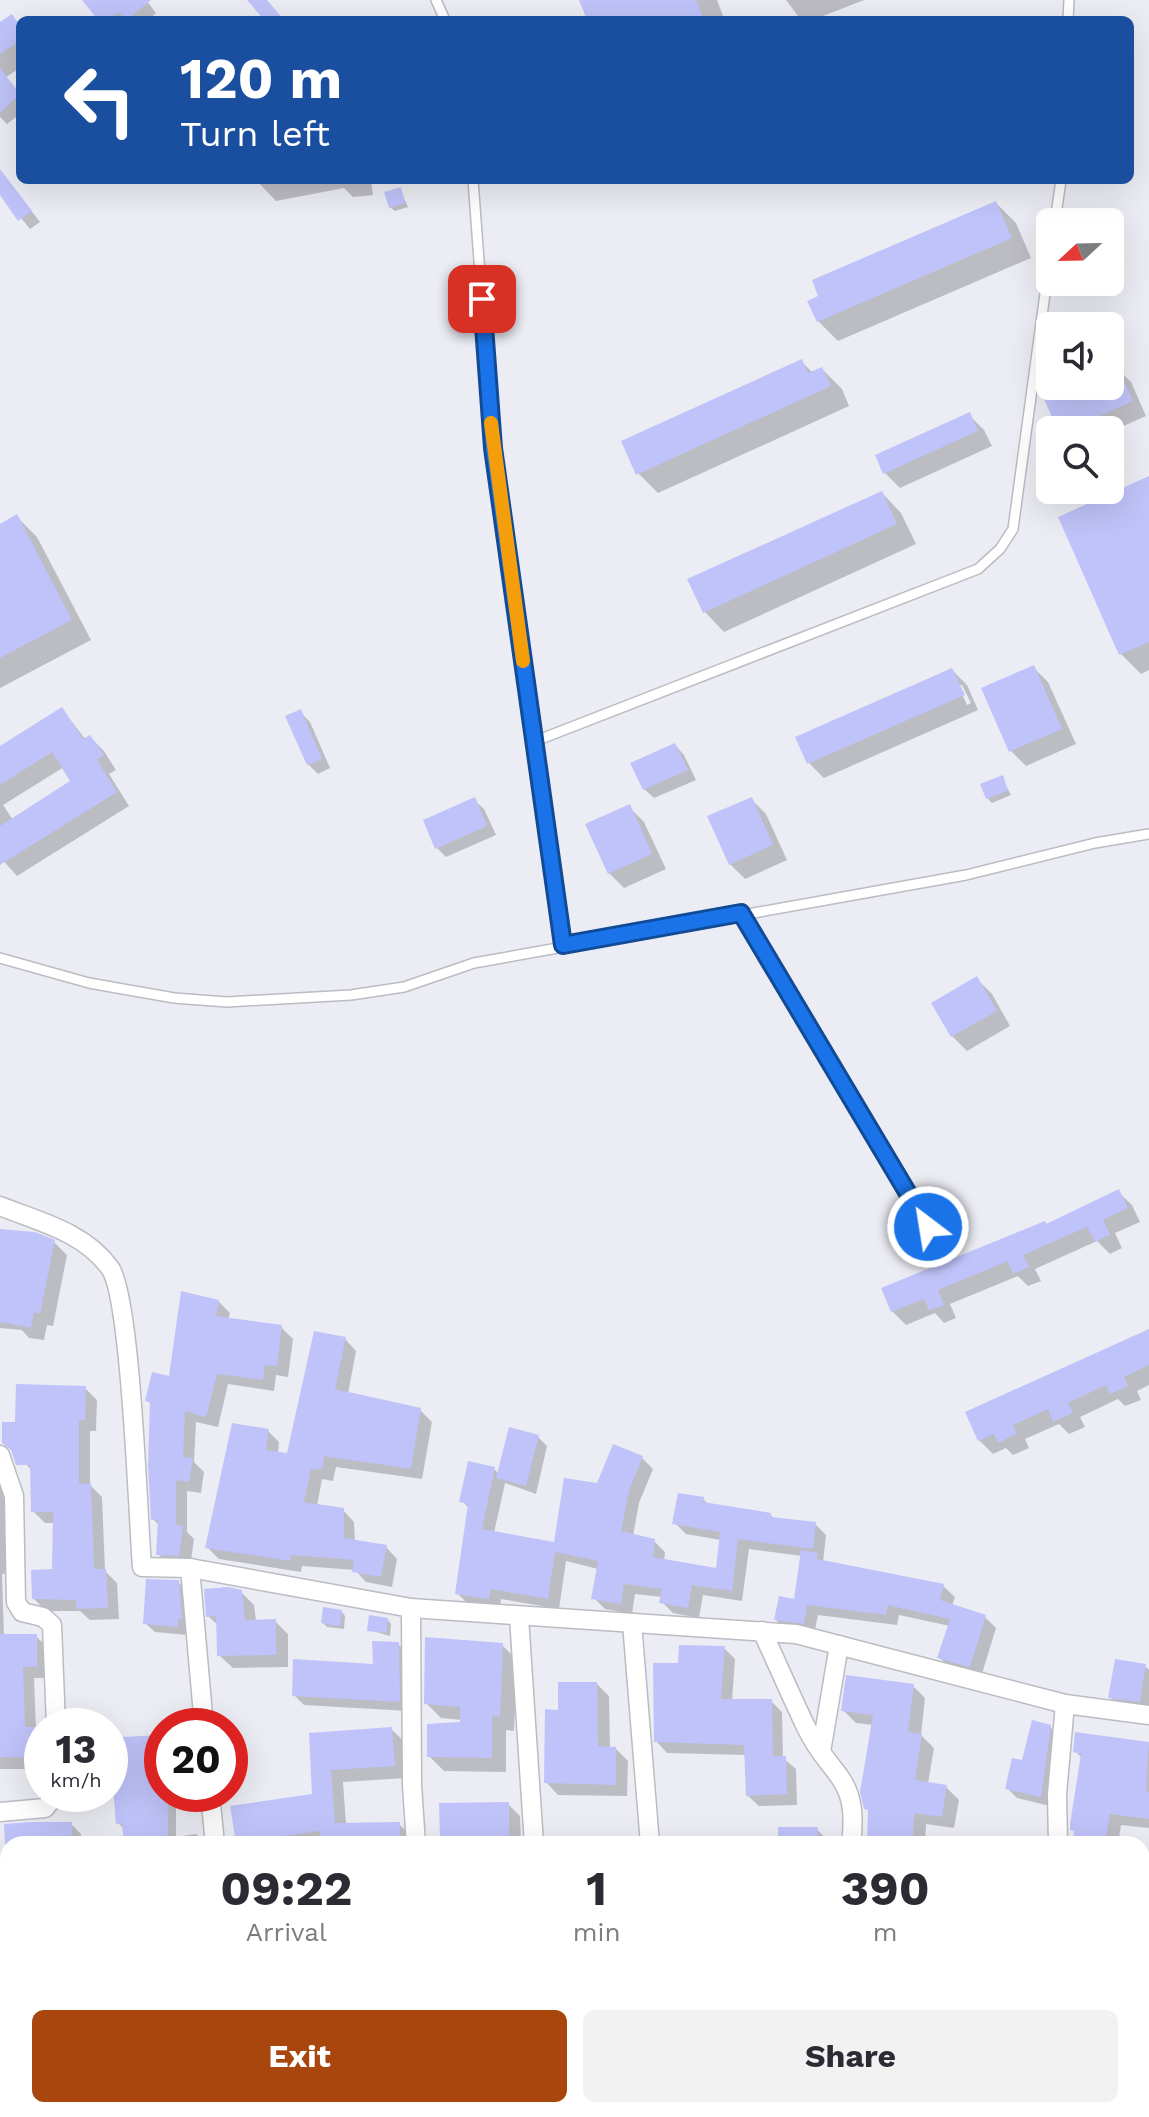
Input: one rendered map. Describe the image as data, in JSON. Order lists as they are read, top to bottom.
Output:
{
  "north": "left",
  "page": {
    "turn": ["120 m", "Turn left"],
    "speed": "13 km/h",
    "limit": "20",
    "eta": [
      "09:22",
      "Arrival",
      "1",
      "min",
      "390",
      "m"
    ],
    "buttons": ["Exit", "Share"]
  }
}
